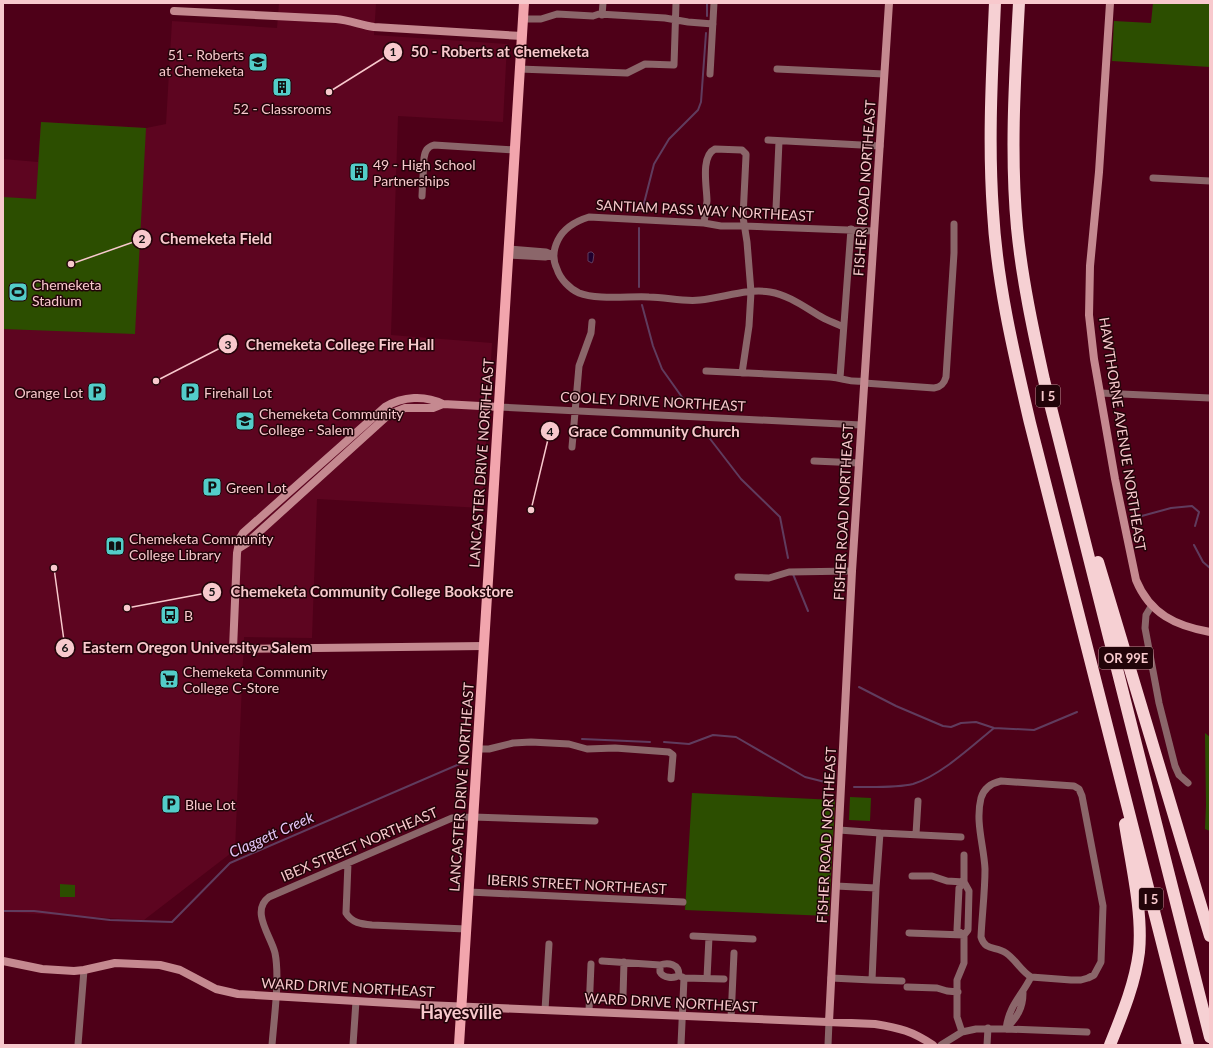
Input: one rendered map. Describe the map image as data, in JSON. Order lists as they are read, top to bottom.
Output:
{
  "streets": {
    "highway": ["I 5", "OR 99E"],
    "main road": ["LANCASTER DRIVE NORTHEAST"],
    "street": [
      "FISHER ROAD NORTHEAST",
      "SANTIAM PASS WAY NORTHEAST",
      "COOLEY DRIVE NORTHEAST",
      "HAWTHORNE AVENUE NORTHEAST",
      "IBEX STREET NORTHEAST",
      "IBERIS STREET NORTHEAST",
      "WARD DRIVE NORTHEAST"
    ]
  },
  "crossings": [
    ["FISHER ROAD NORTHEAST", "SANTIAM PASS WAY NORTHEAST"],
    ["FISHER ROAD NORTHEAST", "COOLEY DRIVE NORTHEAST"],
    ["FISHER ROAD NORTHEAST", "WARD DRIVE NORTHEAST"],
    ["I 5", "OR 99E"],
    ["COOLEY DRIVE NORTHEAST", "LANCASTER DRIVE NORTHEAST"],
    ["LANCASTER DRIVE NORTHEAST", "IBEX STREET NORTHEAST"],
    ["LANCASTER DRIVE NORTHEAST", "IBERIS STREET NORTHEAST"],
    ["LANCASTER DRIVE NORTHEAST", "WARD DRIVE NORTHEAST"],
    ["IBEX STREET NORTHEAST", "WARD DRIVE NORTHEAST"]
  ],
  "districts": ["Hayesville"],
  "water": ["Claggett Creek"],
  "places": {
    "school or university": ["51 - Roberts at Chemeketa", "Chemeketa Community College - Salem"],
    "building": ["52 - Classrooms", "49 - High School Partnerships"],
    "other": [
      "50 - Roberts at Chemeketa",
      "Chemeketa Field",
      "Chemeketa College Fire Hall",
      "Grace Community Church",
      "Eastern Oregon University - Salem",
      "Chemeketa Community College Bookstore"
    ],
    "sports": ["Chemeketa Stadium"],
    "parking": [
      "Orange Lot",
      "Firehall Lot",
      "Green Lot",
      "Blue Lot"
    ],
    "library": ["Chemeketa Community College Library"],
    "bus stop": ["B"],
    "supermarket": ["Chemeketa Community College C-Store"]
  }
}
